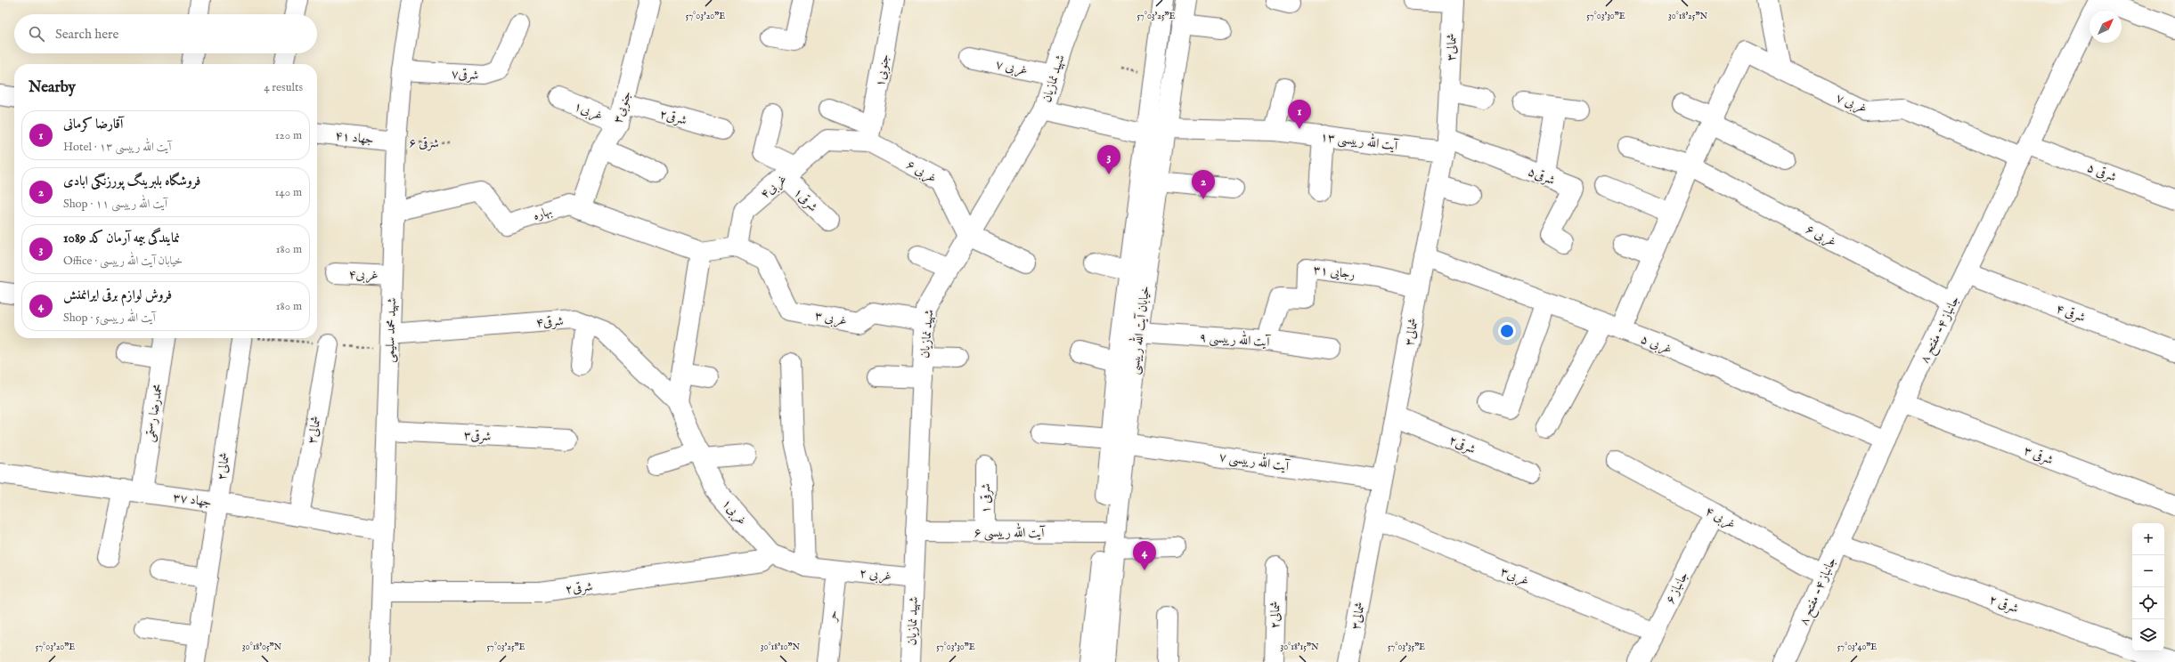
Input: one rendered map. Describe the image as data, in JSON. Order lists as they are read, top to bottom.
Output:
{
  "streets": {
    "street": [
      "شمالی۳",
      "غربی ۷",
      "جنوبی۱",
      "شرقی۷",
      "شهید نمازیان",
      "جنوبی۳",
      "غربی۱",
      "شرقی۲",
      "جهاد ۴۱",
      "آیت الله رییسی ۱۳",
      "غربی ۶",
      "شرقی ۵",
      "شرقی۵",
      "غربی۴",
      "شرقی۱",
      "بهاره",
      "رجایی ۳۱",
      "شرقی ۴",
      "غربی ۳",
      "شرقی۴",
      "جانباز ۴- مفتح ۸",
      "شهید محمد سلیمی",
      "خیابان آیت الله رییسی",
      "آیت الله رییسی ۹",
      "غربی ۵",
      "محمدرضا رستمی",
      "شرقی۳",
      "شرقی ۳",
      "آیت الله رییسی ۷",
      "شمالی۲",
      "شرقی ۱",
      "جهاد ۳۷",
      "غربی ۴",
      "آیت الله رییسی ۶",
      "غربی ۲",
      "غربی۳",
      "جانباز ۶",
      "شرقی ۲",
      "حر"
    ],
    "path": ["شرقی ۶"]
  },
  "crossings": [
    ["شمالی۳", "شرقی۲"],
    ["شمالی۳", "آیت الله رییسی ۱۳"],
    ["شمالی۳", "شرقی۵"],
    ["شمالی۳", "رجایی ۳۱"],
    ["شمالی۳", "غربی ۵"],
    ["شمالی۳", "آیت الله رییسی ۷"],
    ["شمالی۳", "جهاد ۳۷"],
    ["شمالی۳", "غربی۳"],
    ["غربی ۷", "شهید نمازیان"],
    ["غربی ۷", "شرقی ۵"],
    ["غربی ۷", "جانباز ۴- مفتح ۸"],
    ["جنوبی۱", "غربی ۶"],
    ["جنوبی۱", "غربی۴"],
    ["شرقی۷", "شهید محمد سلیمی"],
    ["شهید نمازیان", "غربی ۶"],
    ["شهید نمازیان", "غربی ۳"],
    ["شهید نمازیان", "آیت الله رییسی ۶"],
    ["شهید نمازیان", "غربی ۲"],
    ["جنوبی۳", "غربی۱"],
    ["جنوبی۳", "شرقی۲"],
    ["جنوبی۳", "بهاره"],
    ["غربی۱", "شرقی۲"],
    ["غربی۱", "شرقی۴"],
    ["غربی۱", "غربی ۲"],
    ["غربی۱", "حر"],
    ["شرقی۲", "شهید محمد سلیمی"],
    ["جهاد ۴۱", "شرقی ۶"],
    ["جهاد ۴۱", "شهید محمد سلیمی"],
    ["آیت الله رییسی ۱۳", "شرقی۵"],
    ["آیت الله رییسی ۱۳", "خیابان آیت الله رییسی"],
    ["شرقی ۶", "شهید محمد سلیمی"],
    ["غربی ۶", "غربی۴"],
    ["غربی ۶", "جانباز ۴- مفتح ۸"],
    ["شرقی ۵", "جانباز ۴- مفتح ۸"],
    ["غربی۴", "شرقی۱"],
    ["غربی۴", "غربی ۳"],
    ["غربی۴", "شهید محمد سلیمی"],
    ["بهاره", "شهید محمد سلیمی"],
    ["رجایی ۳۱", "آیت الله رییسی ۹"],
    ["شرقی ۴", "جانباز ۴- مفتح ۸"],
    ["شرقی۴", "شهید محمد سلیمی"],
    ["جانباز ۴- مفتح ۸", "غربی ۵"],
    ["جانباز ۴- مفتح ۸", "شرقی ۳"],
    ["جانباز ۴- مفتح ۸", "غربی ۴"],
    ["جانباز ۴- مفتح ۸", "شرقی ۲"],
    ["شهید محمد سلیمی", "شرقی۳"],
    ["شهید محمد سلیمی", "جهاد ۳۷"],
    ["خیابان آیت الله رییسی", "آیت الله رییسی ۹"],
    ["خیابان آیت الله رییسی", "آیت الله رییسی ۷"],
    ["خیابان آیت الله رییسی", "آیت الله رییسی ۶"],
    ["محمدرضا رستمی", "جهاد ۳۷"],
    ["شمالی۲", "جهاد ۳۷"],
    ["شرقی ۱", "آیت الله رییسی ۶"],
    ["غربی ۴", "جانباز ۶"],
    ["غربی ۲", "حر"],
    ["غربی۳", "جانباز ۶"]
  ],
  "north": "top right",
  "page": {
    "search": "Search here",
    "heading": ["Nearby", "4 results"],
    "pins": [
      "1",
      "3",
      "2",
      "4"
    ],
    "list": [
      {
        "mark": "1",
        "name": "آقارضا کرمانی",
        "note": "Hotel · آیت الله رییسی ۱۳",
        "value": "120 m"
      },
      {
        "mark": "2",
        "name": "فروشگاه بلبرینگ پورزنگی ابادی",
        "note": "Shop · آیت الله رییسی ۱۱",
        "value": "140 m"
      },
      {
        "mark": "3",
        "name": "نمایندگی بیمه آرمان کد 1089",
        "note": "Office · خیابان آیت الله رییسی",
        "value": "180 m"
      },
      {
        "mark": "4",
        "name": "فروش لوازم برقی ایرانمنش",
        "note": "Shop · آیت الله رییسی5",
        "value": "180 m"
      }
    ],
    "map_buttons": ["+", "−"]
  },
  "coordinates": [
    "57°03'20\"E",
    "57°03'25\"E",
    "57°03'30\"E",
    "30°18'25\"N",
    "57°03'35\"E",
    "57°03'40\"E",
    "30°18'05\"N",
    "30°18'10\"N",
    "30°18'15\"N"
  ]
}
